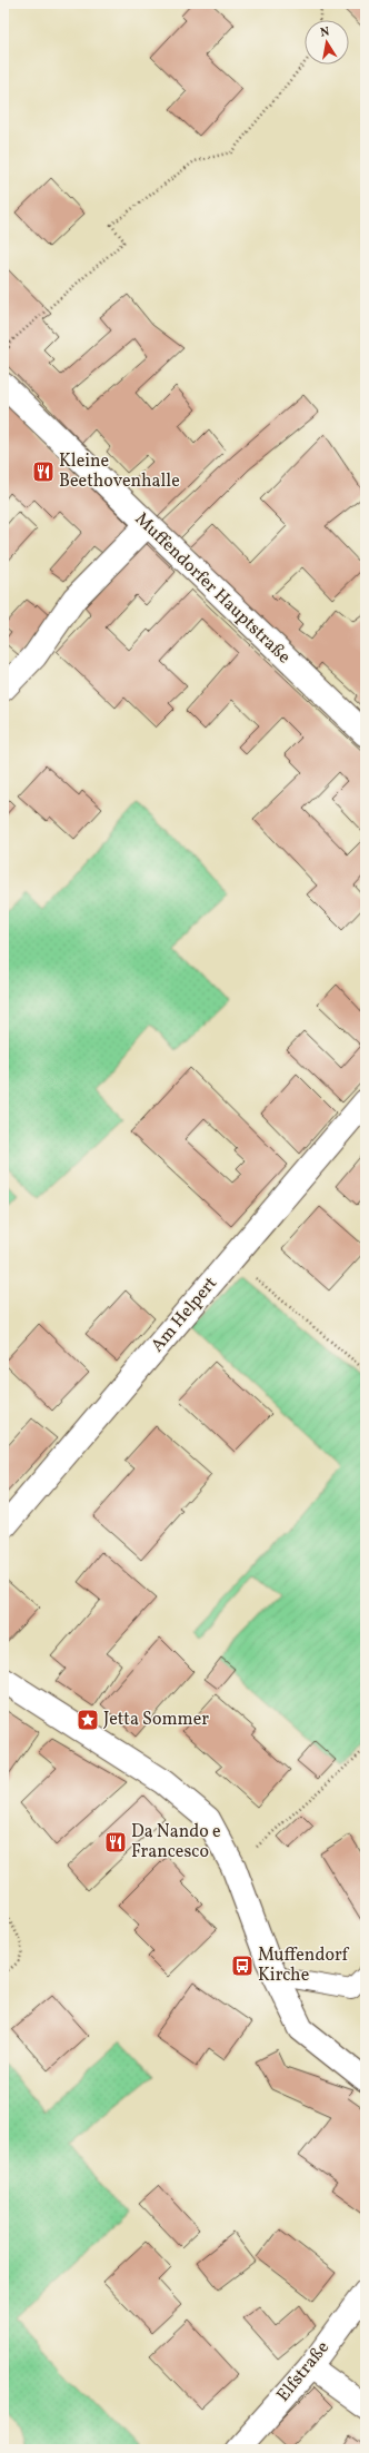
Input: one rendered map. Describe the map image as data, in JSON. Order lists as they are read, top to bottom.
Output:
{
  "streets": {
    "street": ["Muffendorfer Hauptstraße", "Am Helpert", "Elfstraße"]
  },
  "places": {
    "restaurant": ["Kleine Beethovenhalle", "Da Nando e Francesco"],
    "place": ["Jetta Sommer"],
    "bus stop": ["Muffendorf Kirche"]
  },
  "north": "top"
}
